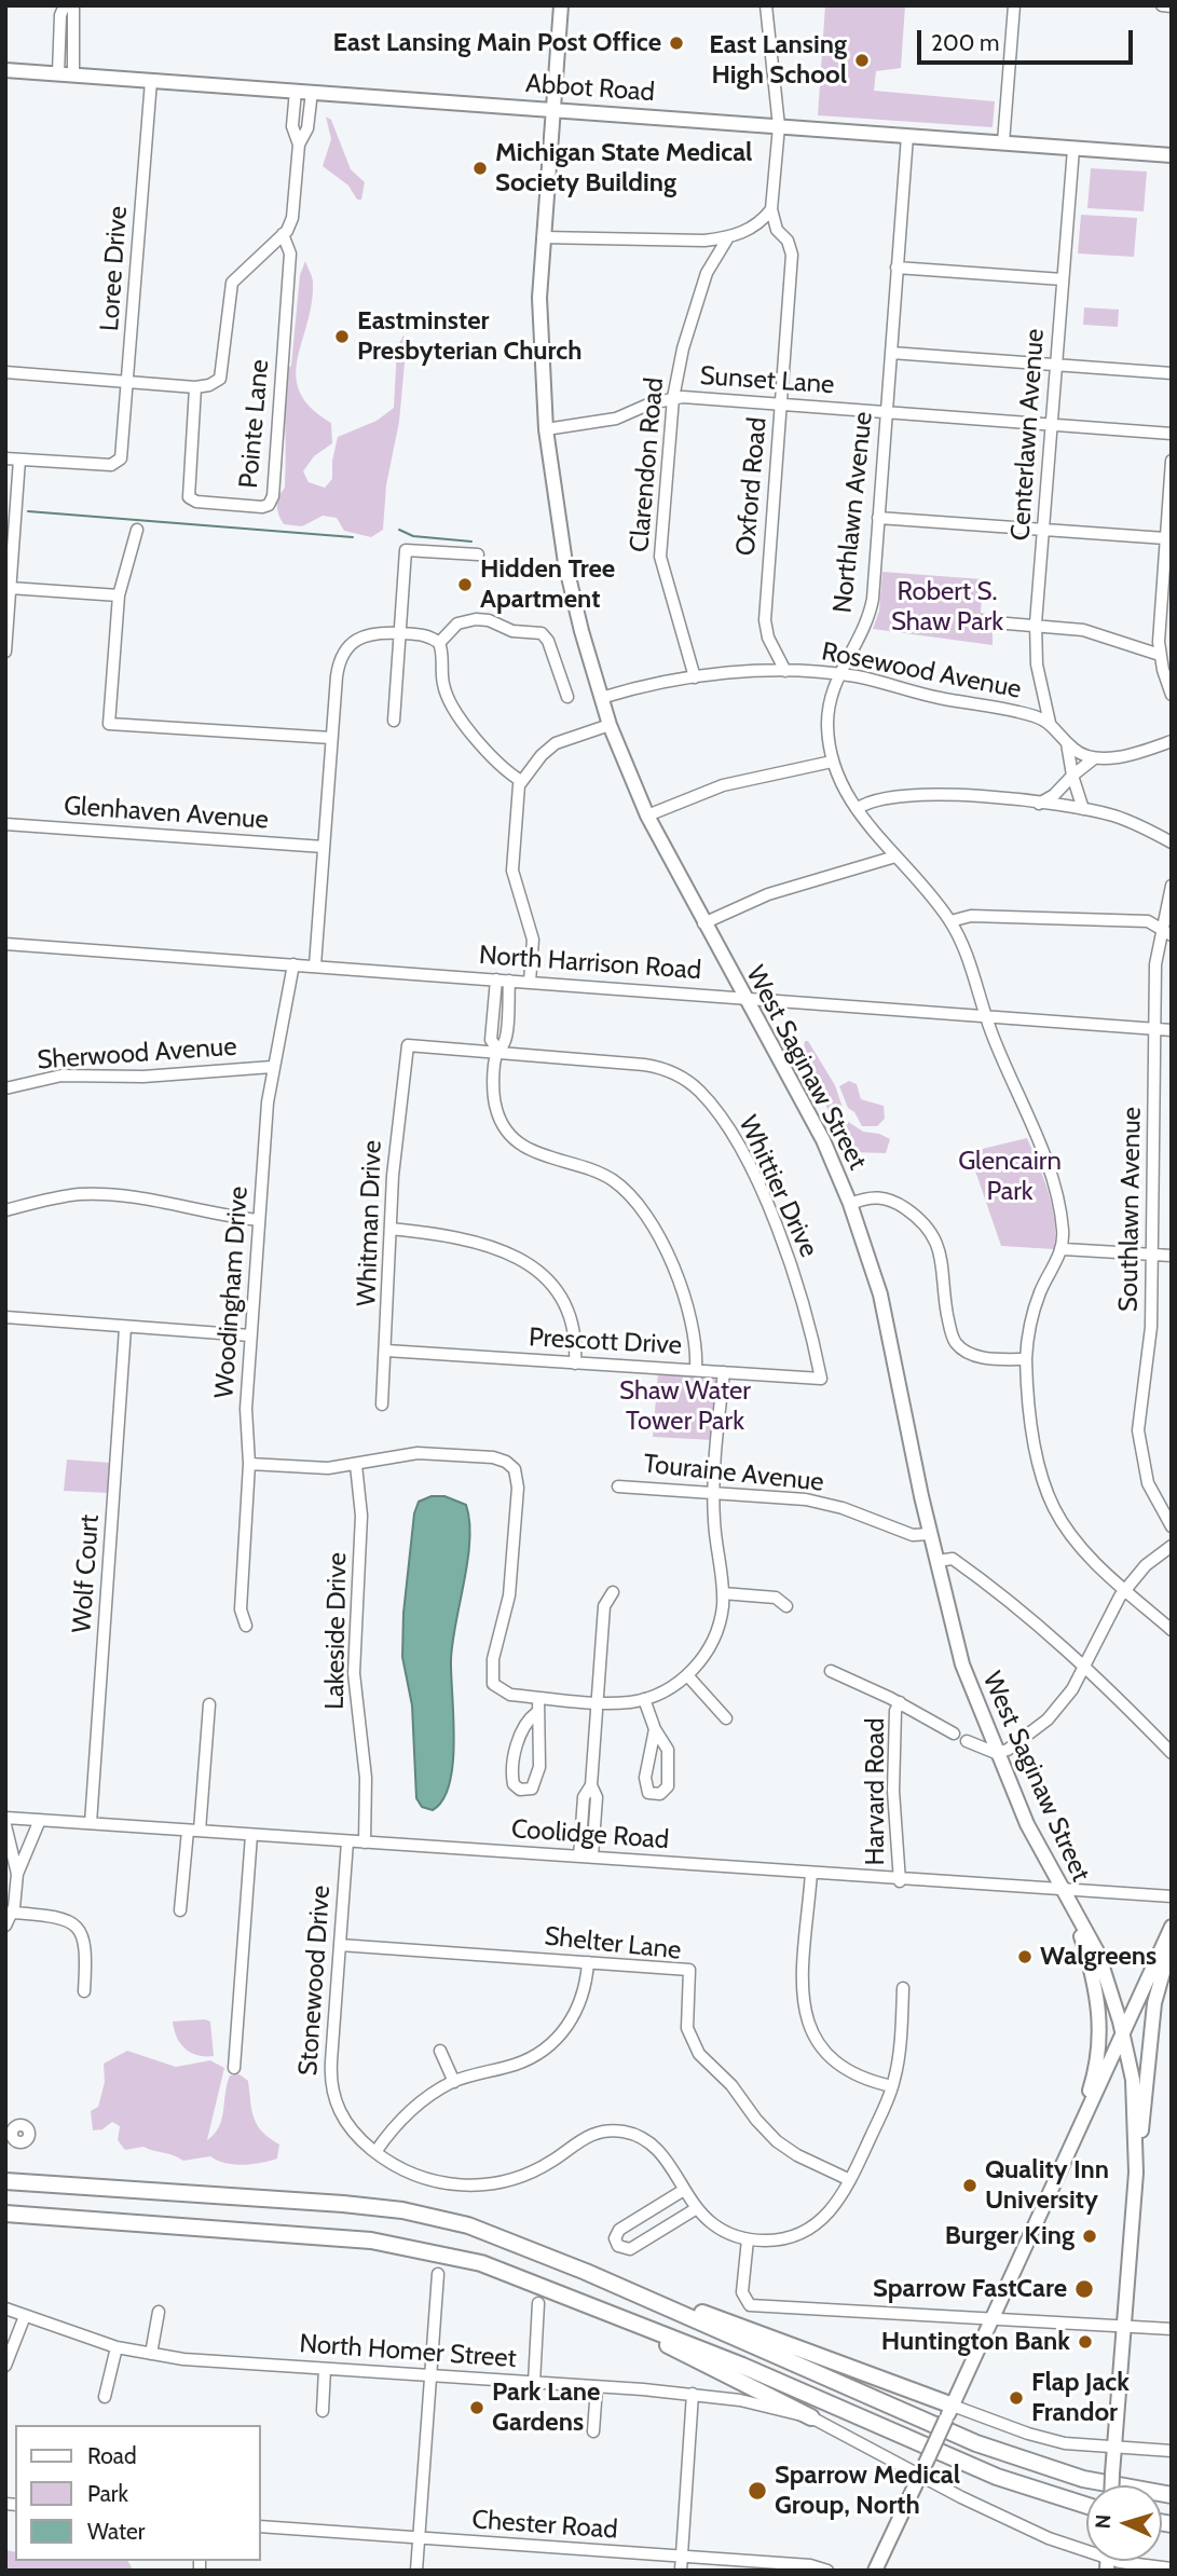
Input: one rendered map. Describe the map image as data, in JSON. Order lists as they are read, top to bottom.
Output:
{
  "streets": {
    "main road": ["Abbot Road", "West Saginaw Street"],
    "street": [
      "Loree Drive",
      "Sunset Lane",
      "Pointe Lane",
      "Centerlawn Avenue",
      "Clarendon Road",
      "Oxford Road",
      "Northlawn Avenue",
      "Rosewood Avenue",
      "Glenhaven Avenue",
      "North Harrison Road",
      "Sherwood Avenue",
      "Whittier Drive",
      "Southlawn Avenue",
      "Whitman Drive",
      "Woodingham Drive",
      "Prescott Drive",
      "Touraine Avenue",
      "Wolf Court",
      "Lakeside Drive",
      "Harvard Road",
      "Coolidge Road",
      "Shelter Lane",
      "Stonewood Drive",
      "North Homer Street",
      "Chester Road"
    ]
  },
  "crossings": [
    ["Abbot Road", "Loree Drive"],
    ["Abbot Road", "Centerlawn Avenue"],
    ["Abbot Road", "Oxford Road"],
    ["Abbot Road", "Northlawn Avenue"],
    ["Abbot Road", "West Saginaw Street"],
    ["Sunset Lane", "Centerlawn Avenue"],
    ["Sunset Lane", "Clarendon Road"],
    ["Sunset Lane", "Oxford Road"],
    ["Sunset Lane", "Northlawn Avenue"],
    ["Sunset Lane", "West Saginaw Street"],
    ["Centerlawn Avenue", "Rosewood Avenue"],
    ["Clarendon Road", "Rosewood Avenue"],
    ["Oxford Road", "Rosewood Avenue"],
    ["Northlawn Avenue", "Rosewood Avenue"],
    ["Northlawn Avenue", "North Harrison Road"],
    ["Rosewood Avenue", "West Saginaw Street"],
    ["North Harrison Road", "West Saginaw Street"],
    ["North Harrison Road", "Southlawn Avenue"],
    ["North Harrison Road", "Woodingham Drive"],
    ["Sherwood Avenue", "Woodingham Drive"],
    ["West Saginaw Street", "Touraine Avenue"],
    ["West Saginaw Street", "Coolidge Road"],
    ["Whittier Drive", "Whitman Drive"],
    ["Whittier Drive", "Prescott Drive"],
    ["Whitman Drive", "Prescott Drive"],
    ["Wolf Court", "Coolidge Road"],
    ["Lakeside Drive", "Coolidge Road"],
    ["Harvard Road", "Coolidge Road"],
    ["Coolidge Road", "Stonewood Drive"],
    ["Shelter Lane", "Stonewood Drive"]
  ],
  "parks": ["Robert S. Shaw Park", "Glencairn Park", "Shaw Water Tower Park"],
  "places": [
    "East Lansing Main Post Office",
    "East Lansing High School",
    "Michigan State Medical Society Building",
    "Eastminster Presbyterian Church",
    "Hidden Tree Apartment",
    "Walgreens",
    "Quality Inn University",
    "Burger King",
    "Sparrow FastCare",
    "Huntington Bank",
    "Flap Jack Frandor",
    "Park Lane Gardens",
    "Sparrow Medical Group, North"
  ],
  "legend": ["Road", "Park", "Water"],
  "scale_bar": "200 m",
  "north": "left"
}
